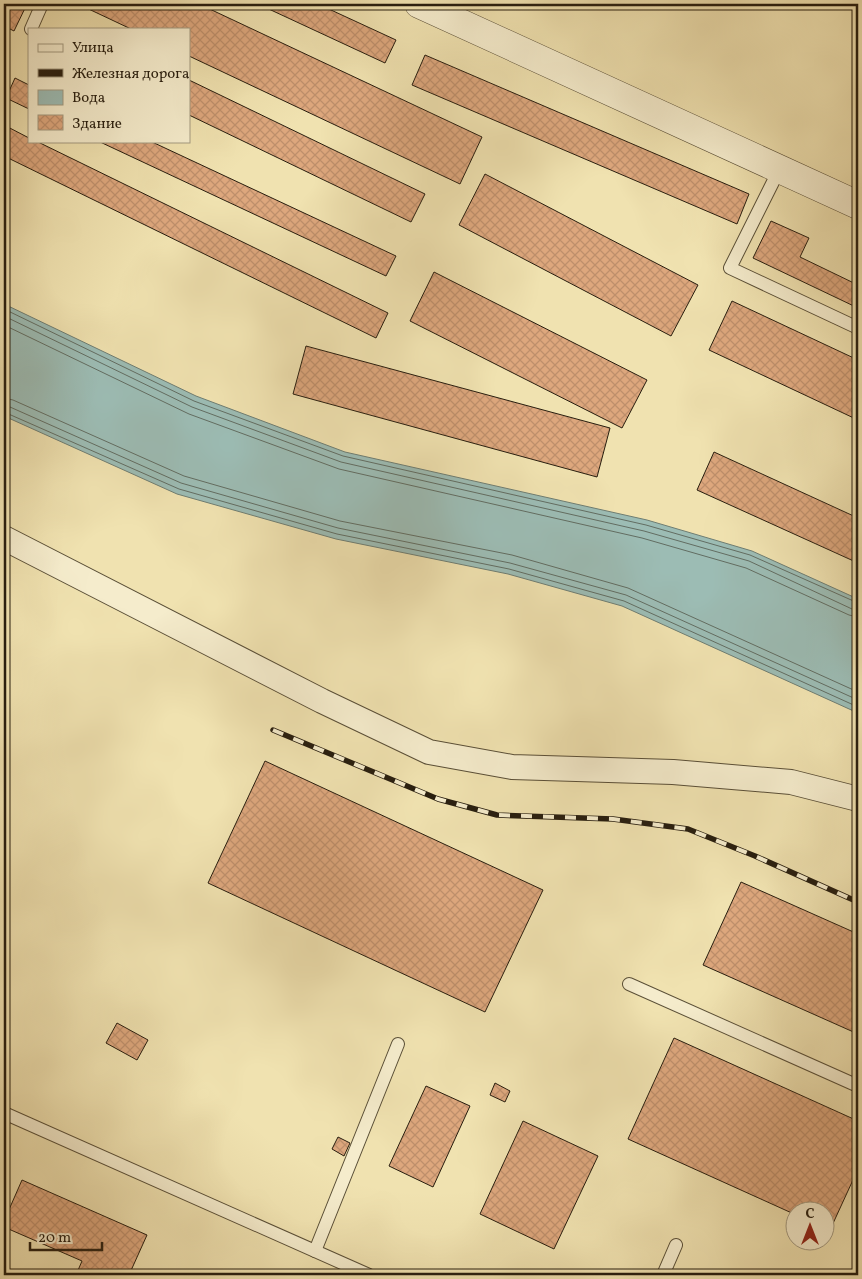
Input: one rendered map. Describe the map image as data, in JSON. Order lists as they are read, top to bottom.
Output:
{
  "legend": [
    "Улица",
    "Железная дорога",
    "Вода",
    "Здание"
  ],
  "scale_bar": "20 m",
  "north": "top"
}
